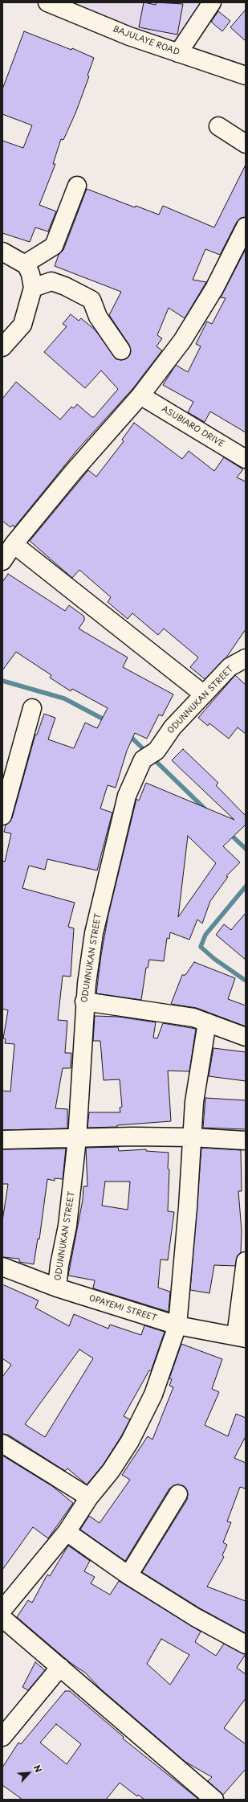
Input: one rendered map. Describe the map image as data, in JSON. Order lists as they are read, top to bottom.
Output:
{
  "streets": {
    "street": [
      "BAJULAYE ROAD",
      "ASUBIARO DRIVE",
      "ODUNNUKAN STREET",
      "OPAYEMI STREET"
    ]
  },
  "crossings": [
    ["ODUNNUKAN STREET", "OPAYEMI STREET"]
  ],
  "north": "top right"
}
